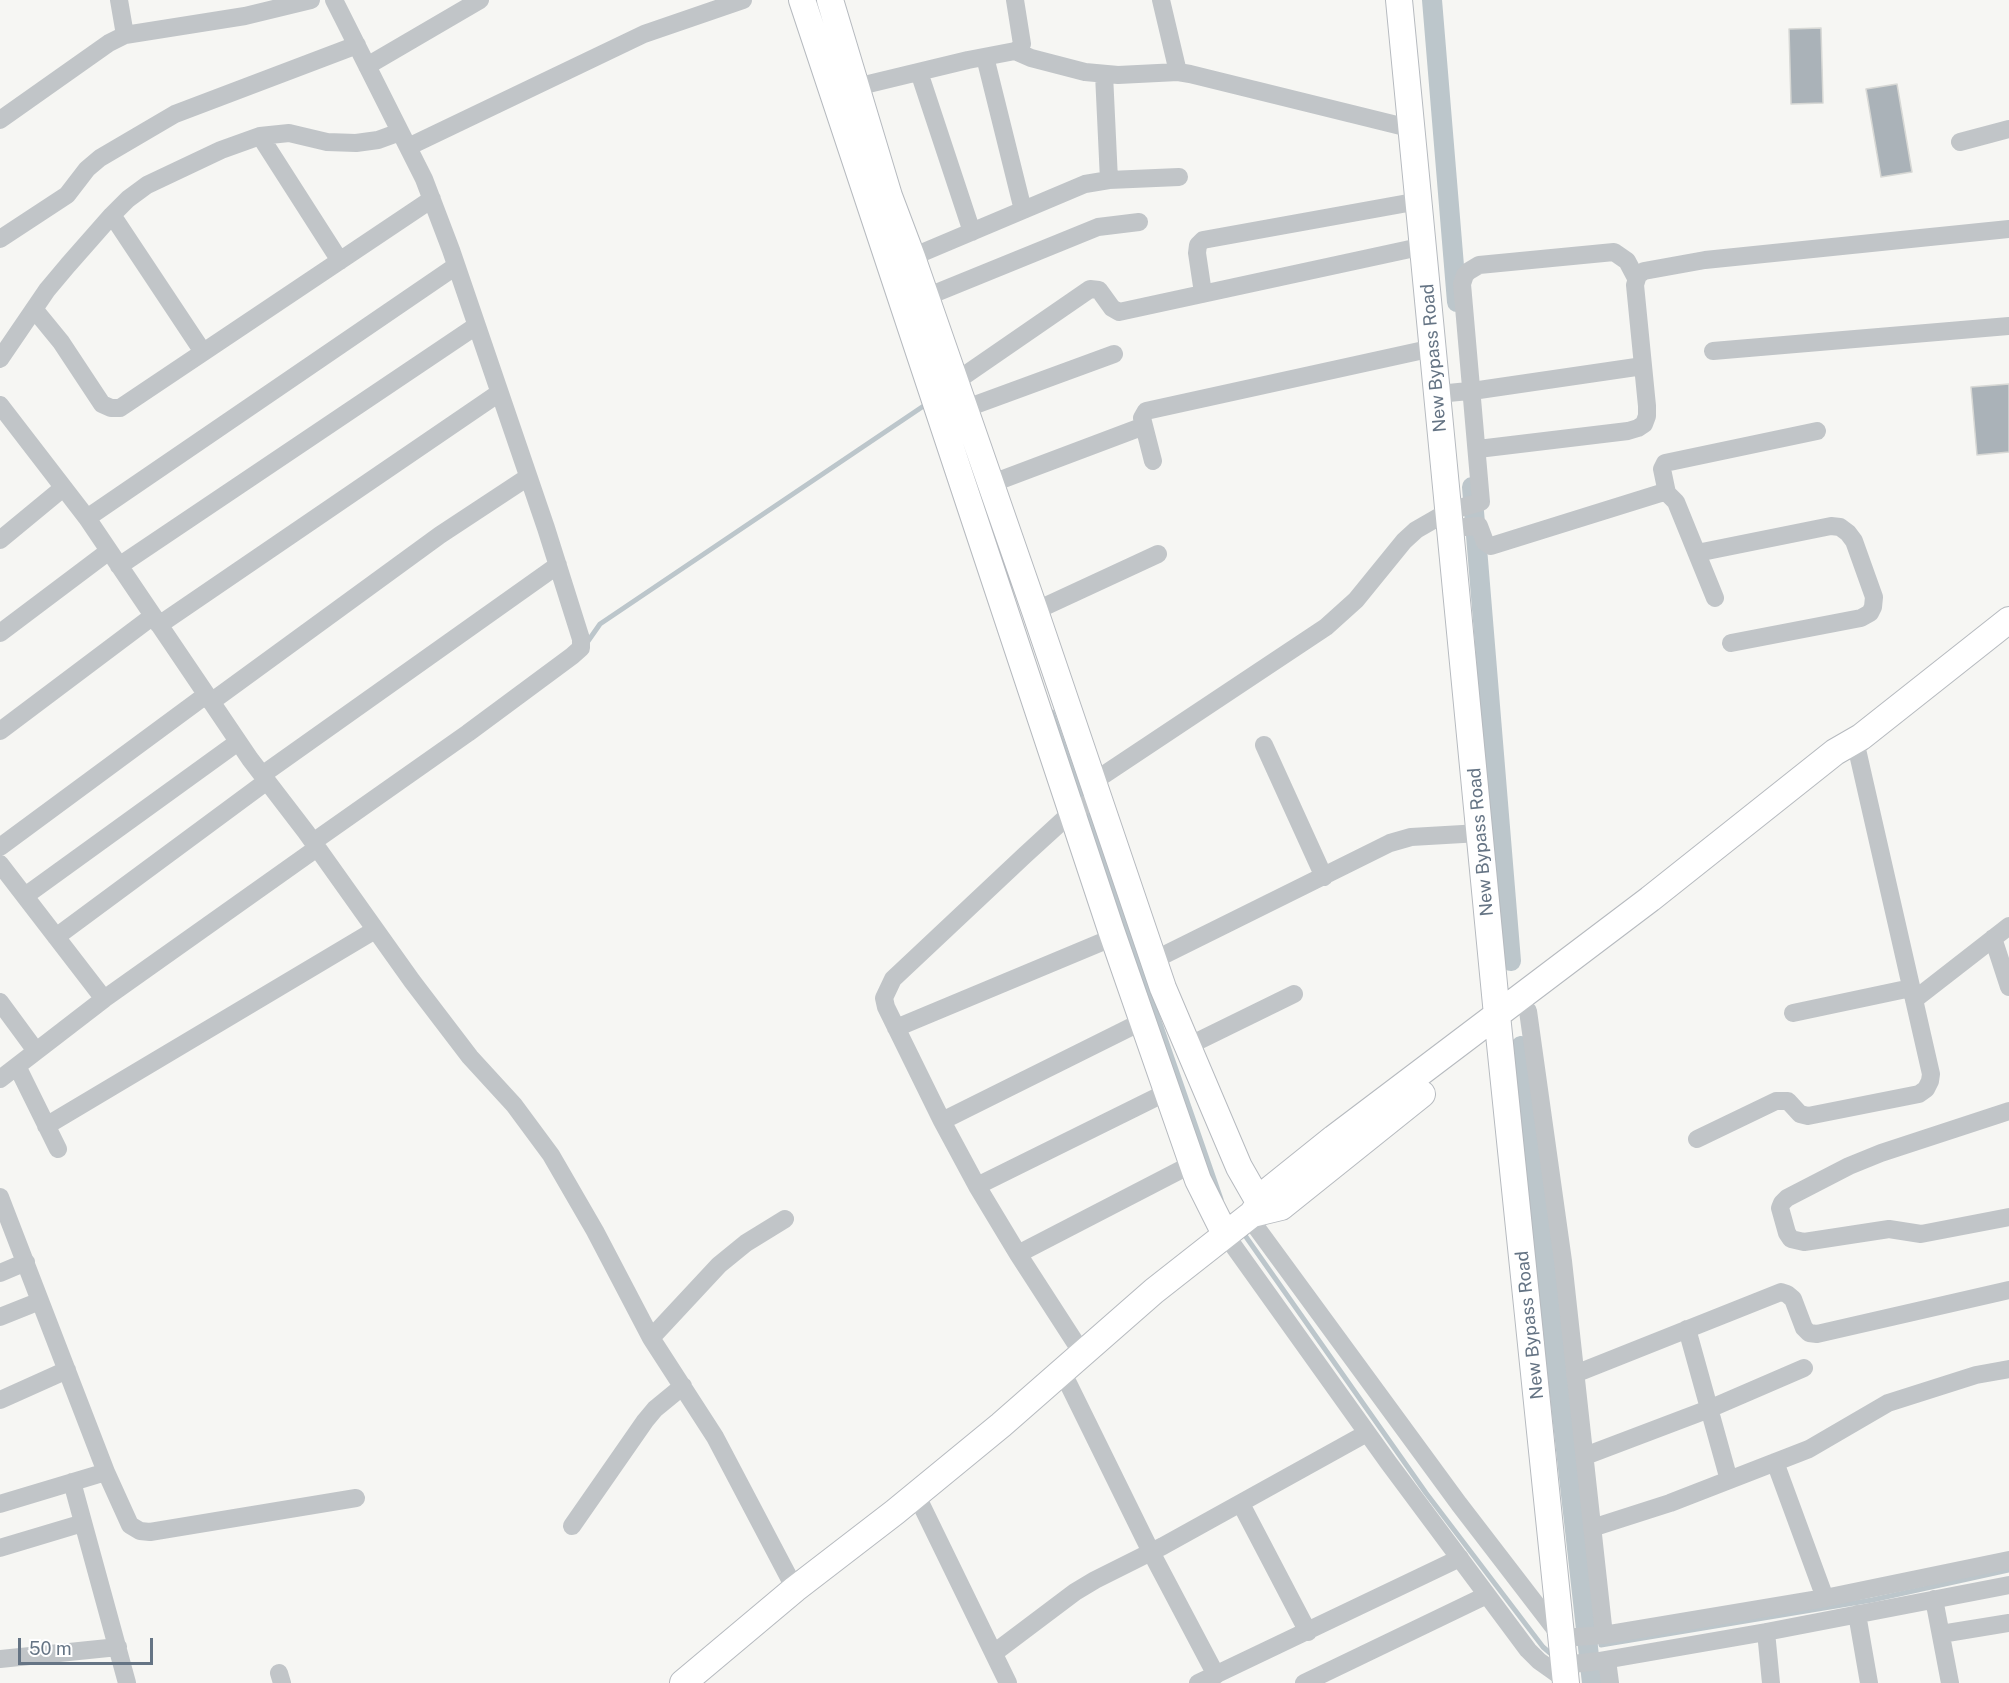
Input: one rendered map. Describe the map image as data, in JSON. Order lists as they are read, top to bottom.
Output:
{
  "streets": {
    "street": ["New Bypass Road"]
  },
  "scale_bar": "50 m"
}
